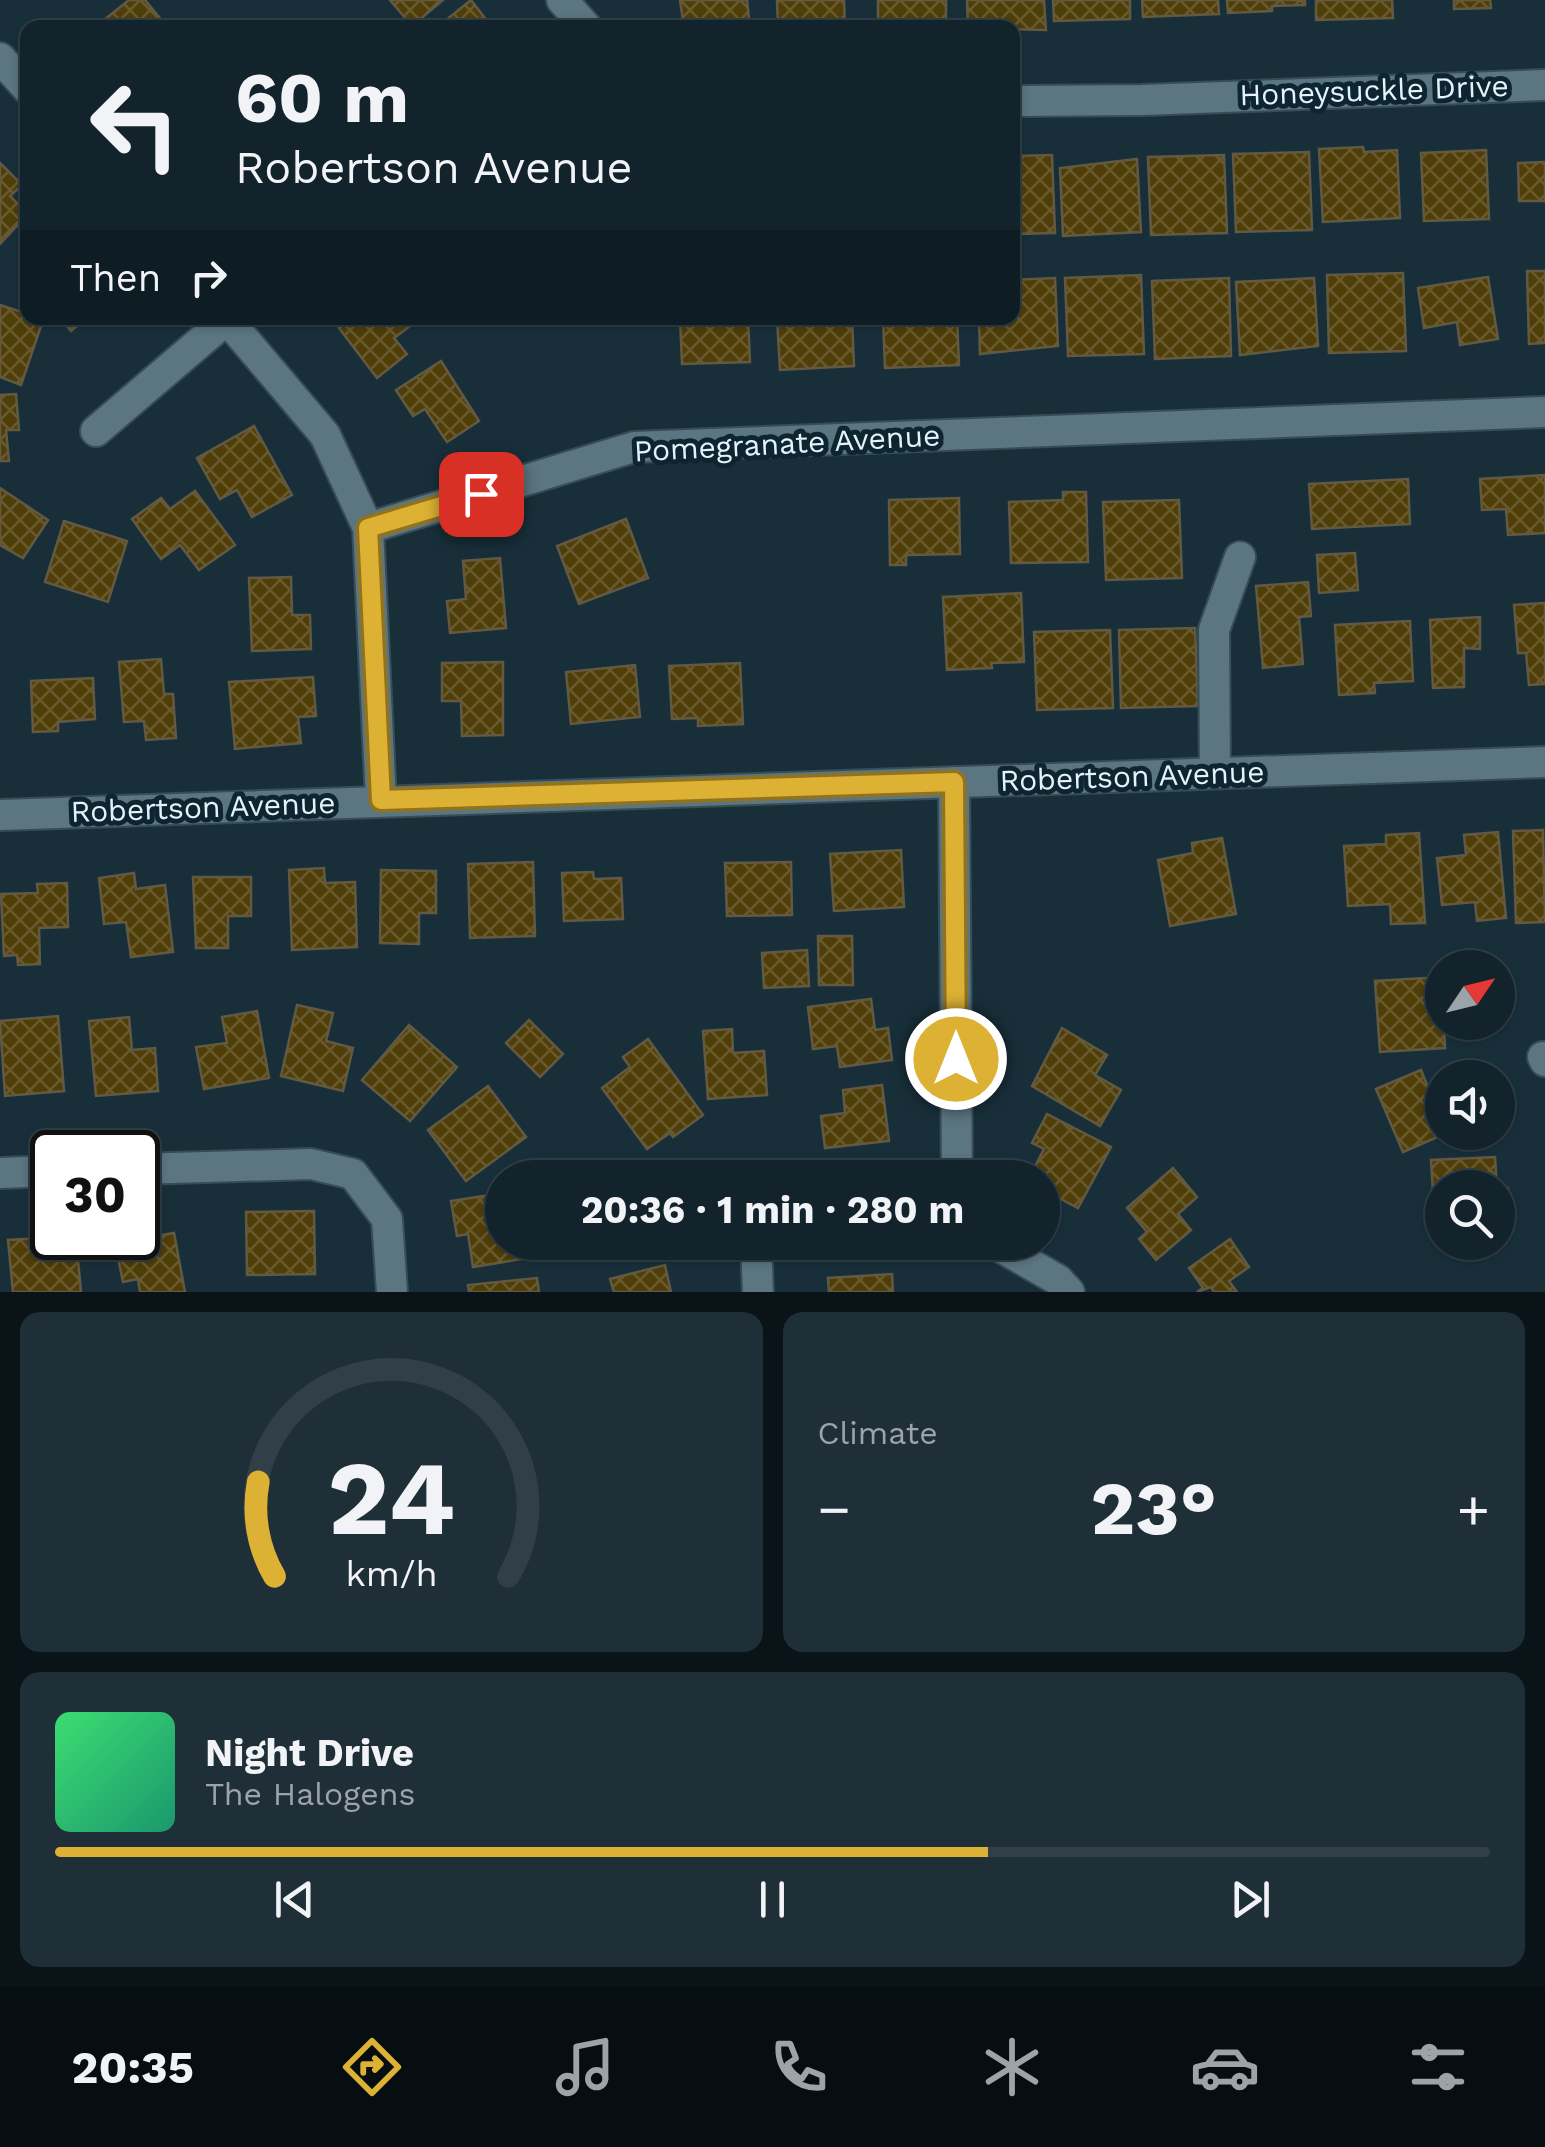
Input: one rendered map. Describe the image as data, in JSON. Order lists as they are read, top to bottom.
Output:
{
  "streets": {
    "street": ["Honeysuckle Drive", "Pomegranate Avenue", "Robertson Avenue"]
  },
  "north": "top right",
  "page": {
    "turn": ["60 m", "Robertson Avenue"],
    "then": "Then",
    "limit": "30",
    "trip": "20:36 · 1 min · 280 m",
    "tile": "Climate",
    "heat": ["−", "23°", "+"],
    "song": ["Night Drive", "The Halogens"],
    "tabs": "20:35",
    "gauge": ["24", "km/h"]
  }
}
